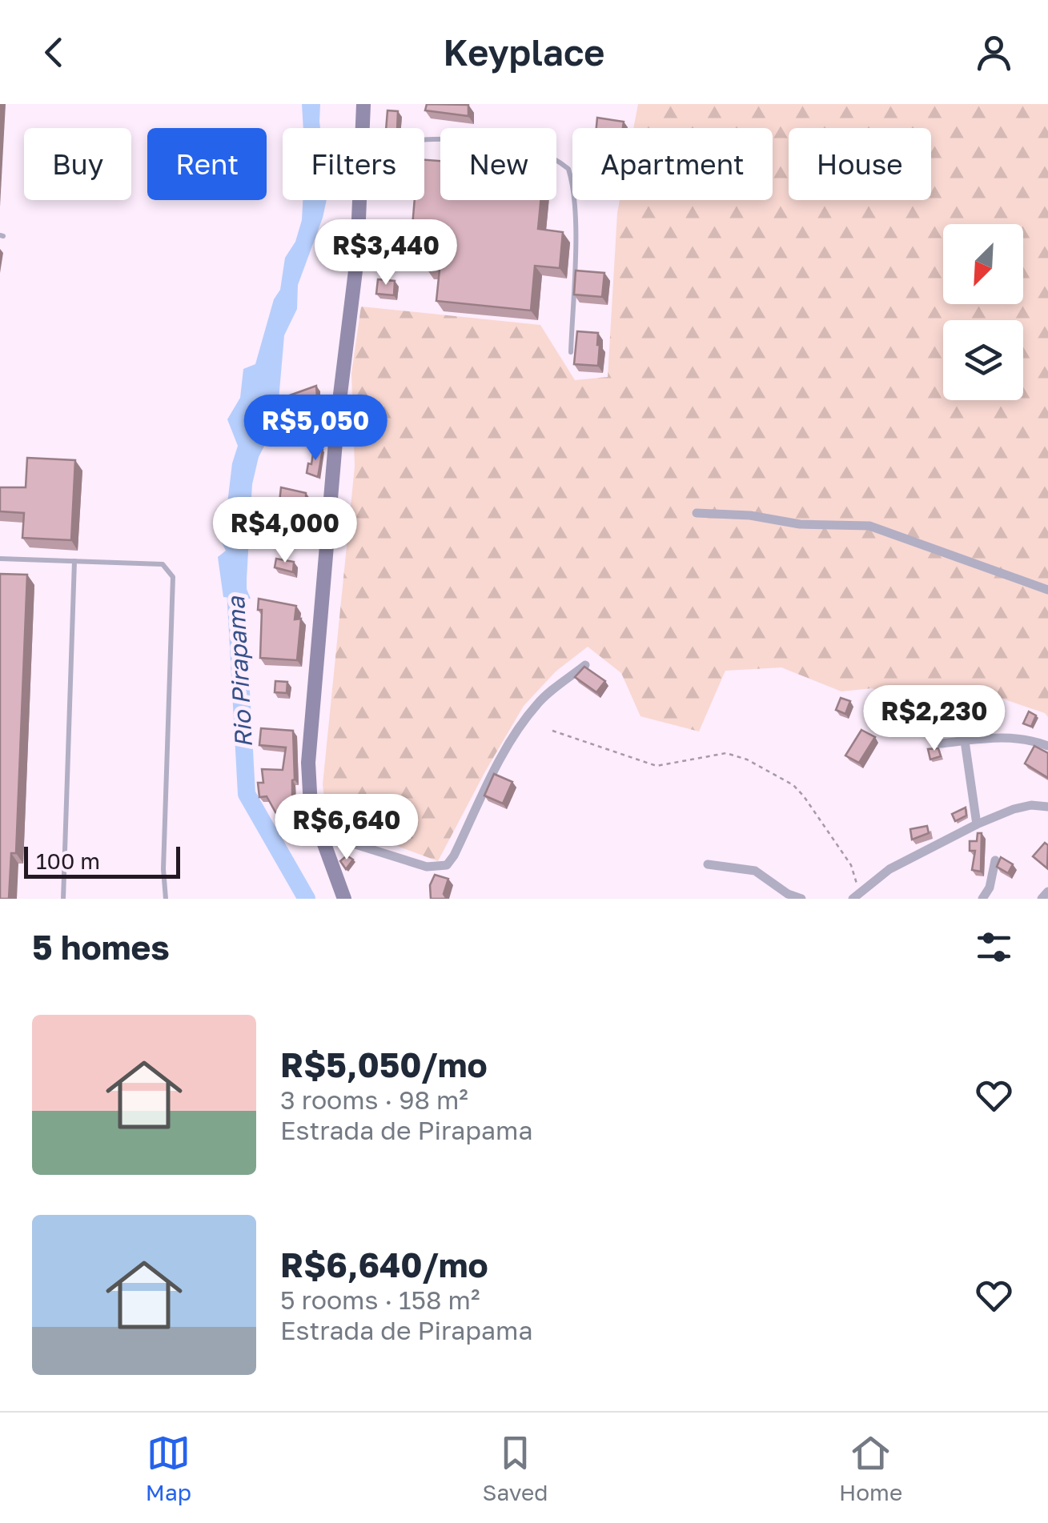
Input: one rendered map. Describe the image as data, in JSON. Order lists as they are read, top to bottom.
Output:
{
  "water": ["Rio Pirapama"],
  "scale_bar": "100 m",
  "north": "bottom left",
  "page": {
    "header": "Keyplace",
    "chip": [
      "Buy",
      "Rent",
      "Filters",
      "New",
      "Apartment",
      "House"
    ],
    "price": [
      "R$3,440",
      "R$5,050",
      "R$4,000",
      "R$2,230",
      "R$6,640"
    ],
    "scale": "100 m",
    "heading": "5 homes",
    "list": [
      {
        "name": "R$5,050/mo",
        "note": "3 rooms · 98 m² · Estrada de Pirapama"
      },
      {
        "name": "R$6,640/mo",
        "note": "5 rooms · 158 m² · Estrada de Pirapama"
      }
    ],
    "tabs": ["Map", "Saved", "Home"]
  }
}
